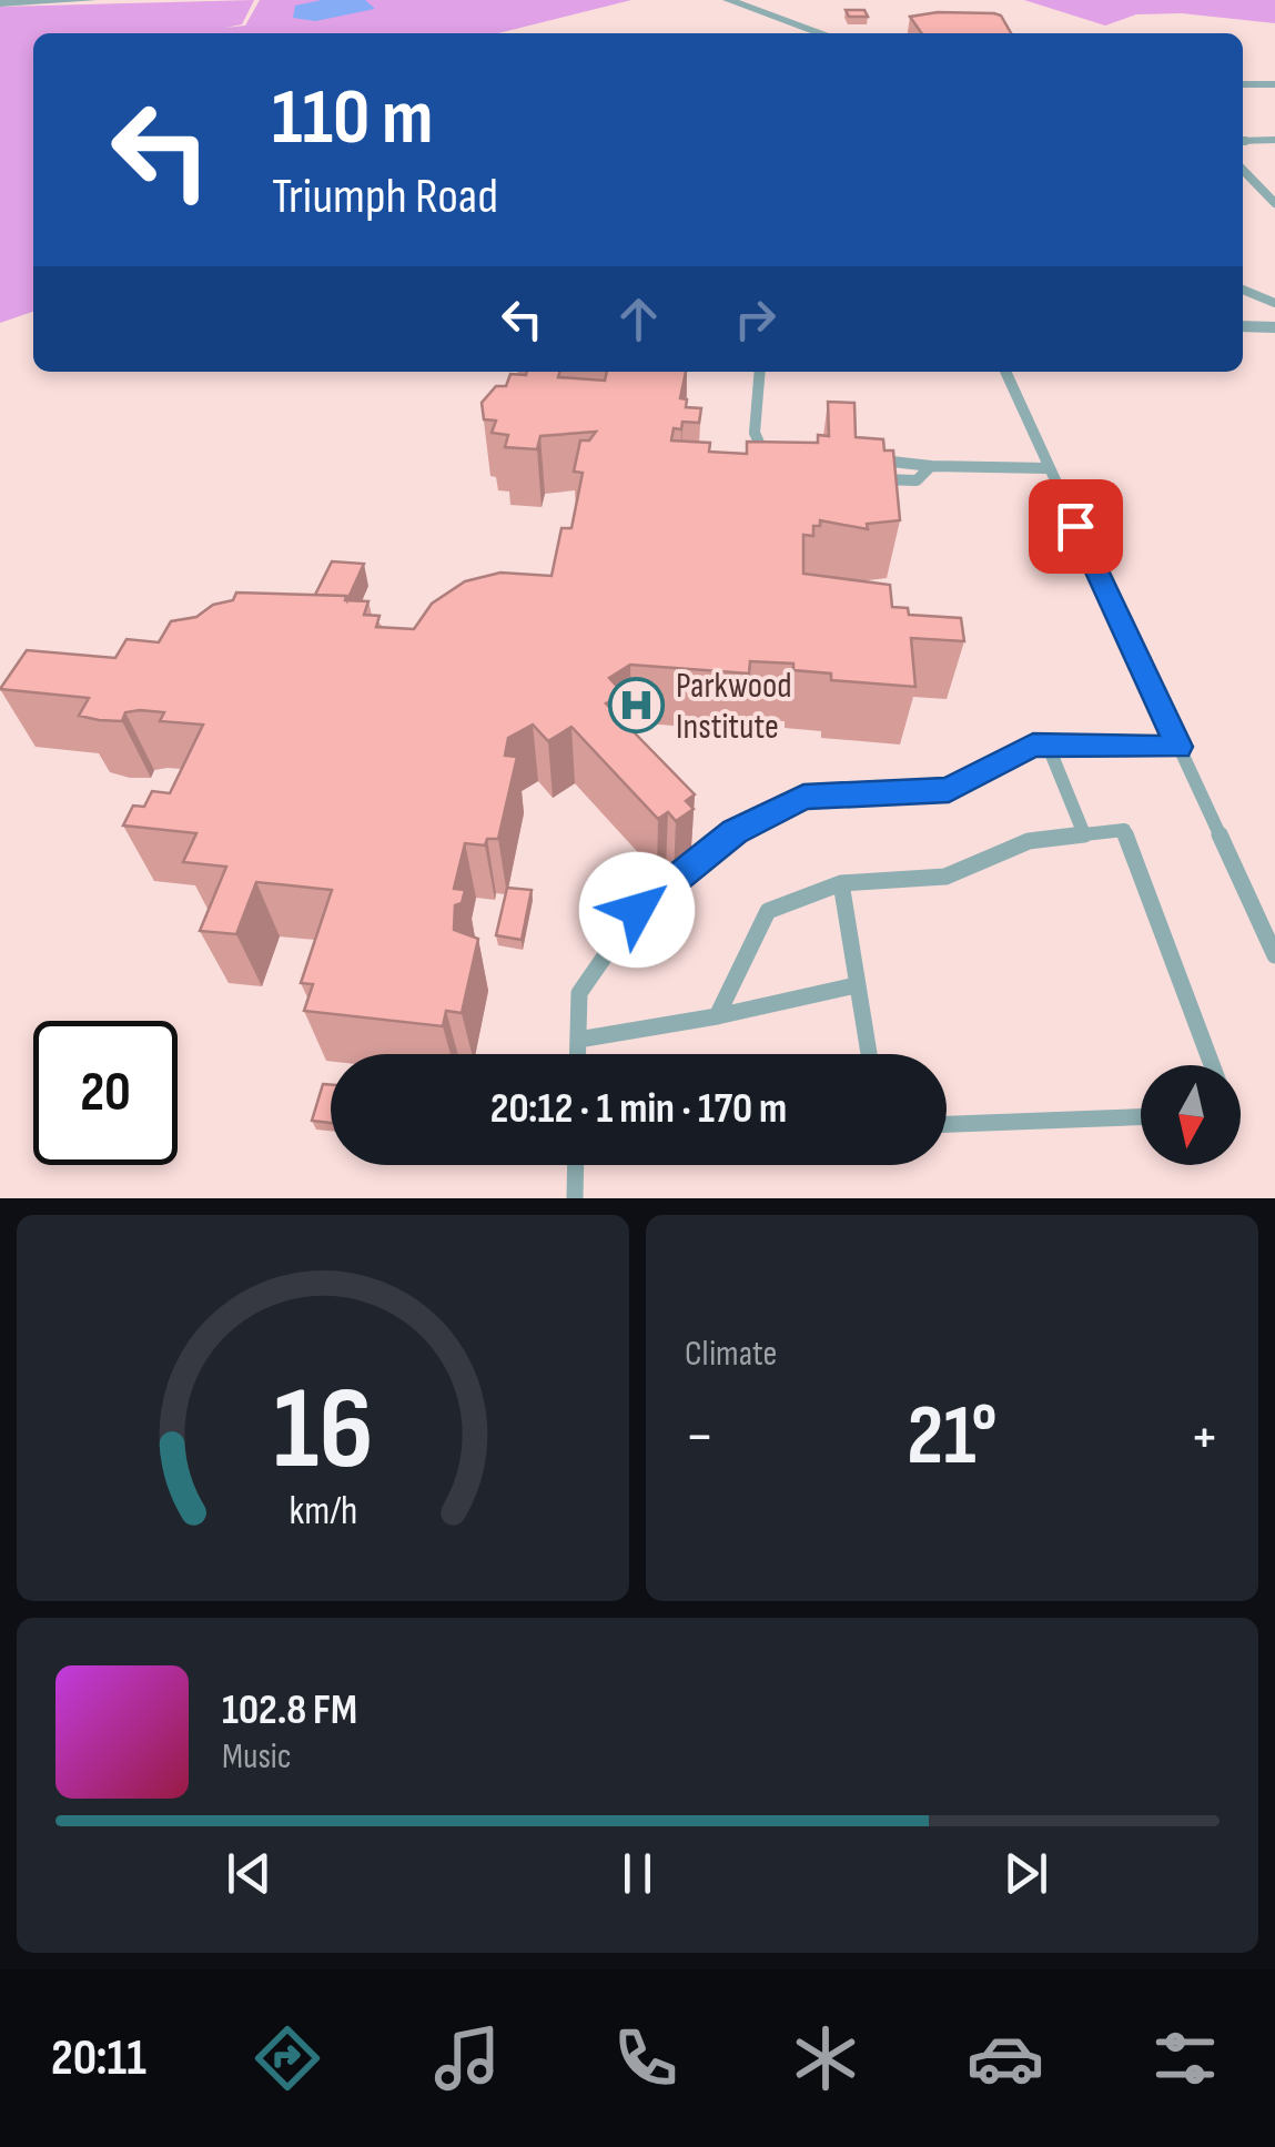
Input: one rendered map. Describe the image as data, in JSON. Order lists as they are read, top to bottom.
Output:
{
  "places": {
    "hospital": ["Parkwood Institute"]
  },
  "north": "bottom",
  "page": {
    "turn": ["110 m", "Triumph Road"],
    "limit": "20",
    "trip": "20:12 · 1 min · 170 m",
    "tile": "Climate",
    "heat": ["−", "21°", "+"],
    "song": ["102.8 FM", "Music"],
    "tabs": "20:11",
    "gauge": ["16", "km/h"]
  }
}
